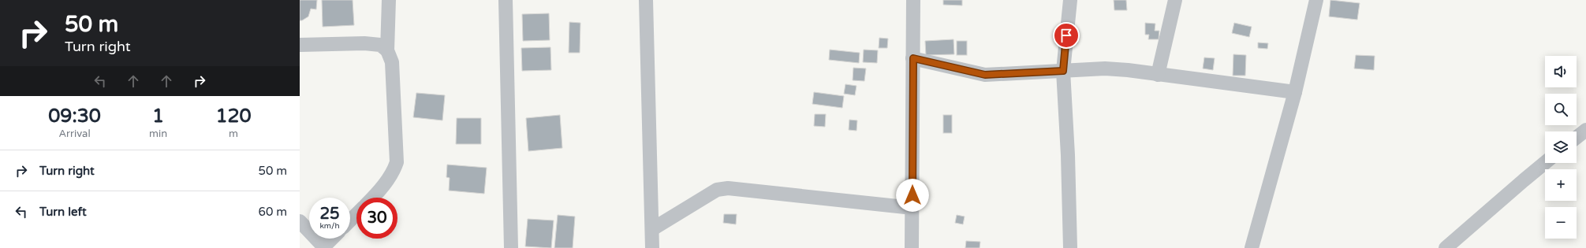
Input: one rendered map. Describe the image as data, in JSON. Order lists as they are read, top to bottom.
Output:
{
  "page": {
    "turn": ["50 m", "Turn right"],
    "map_buttons": ["+", "−"],
    "eta": [
      "09:30",
      "Arrival",
      "1",
      "min",
      "120",
      "m"
    ],
    "list": [
      {
        "name": "Turn right",
        "value": "50 m"
      },
      {
        "name": "Turn left",
        "value": "60 m"
      }
    ],
    "speed": "25 km/h",
    "limit": "30"
  }
}
